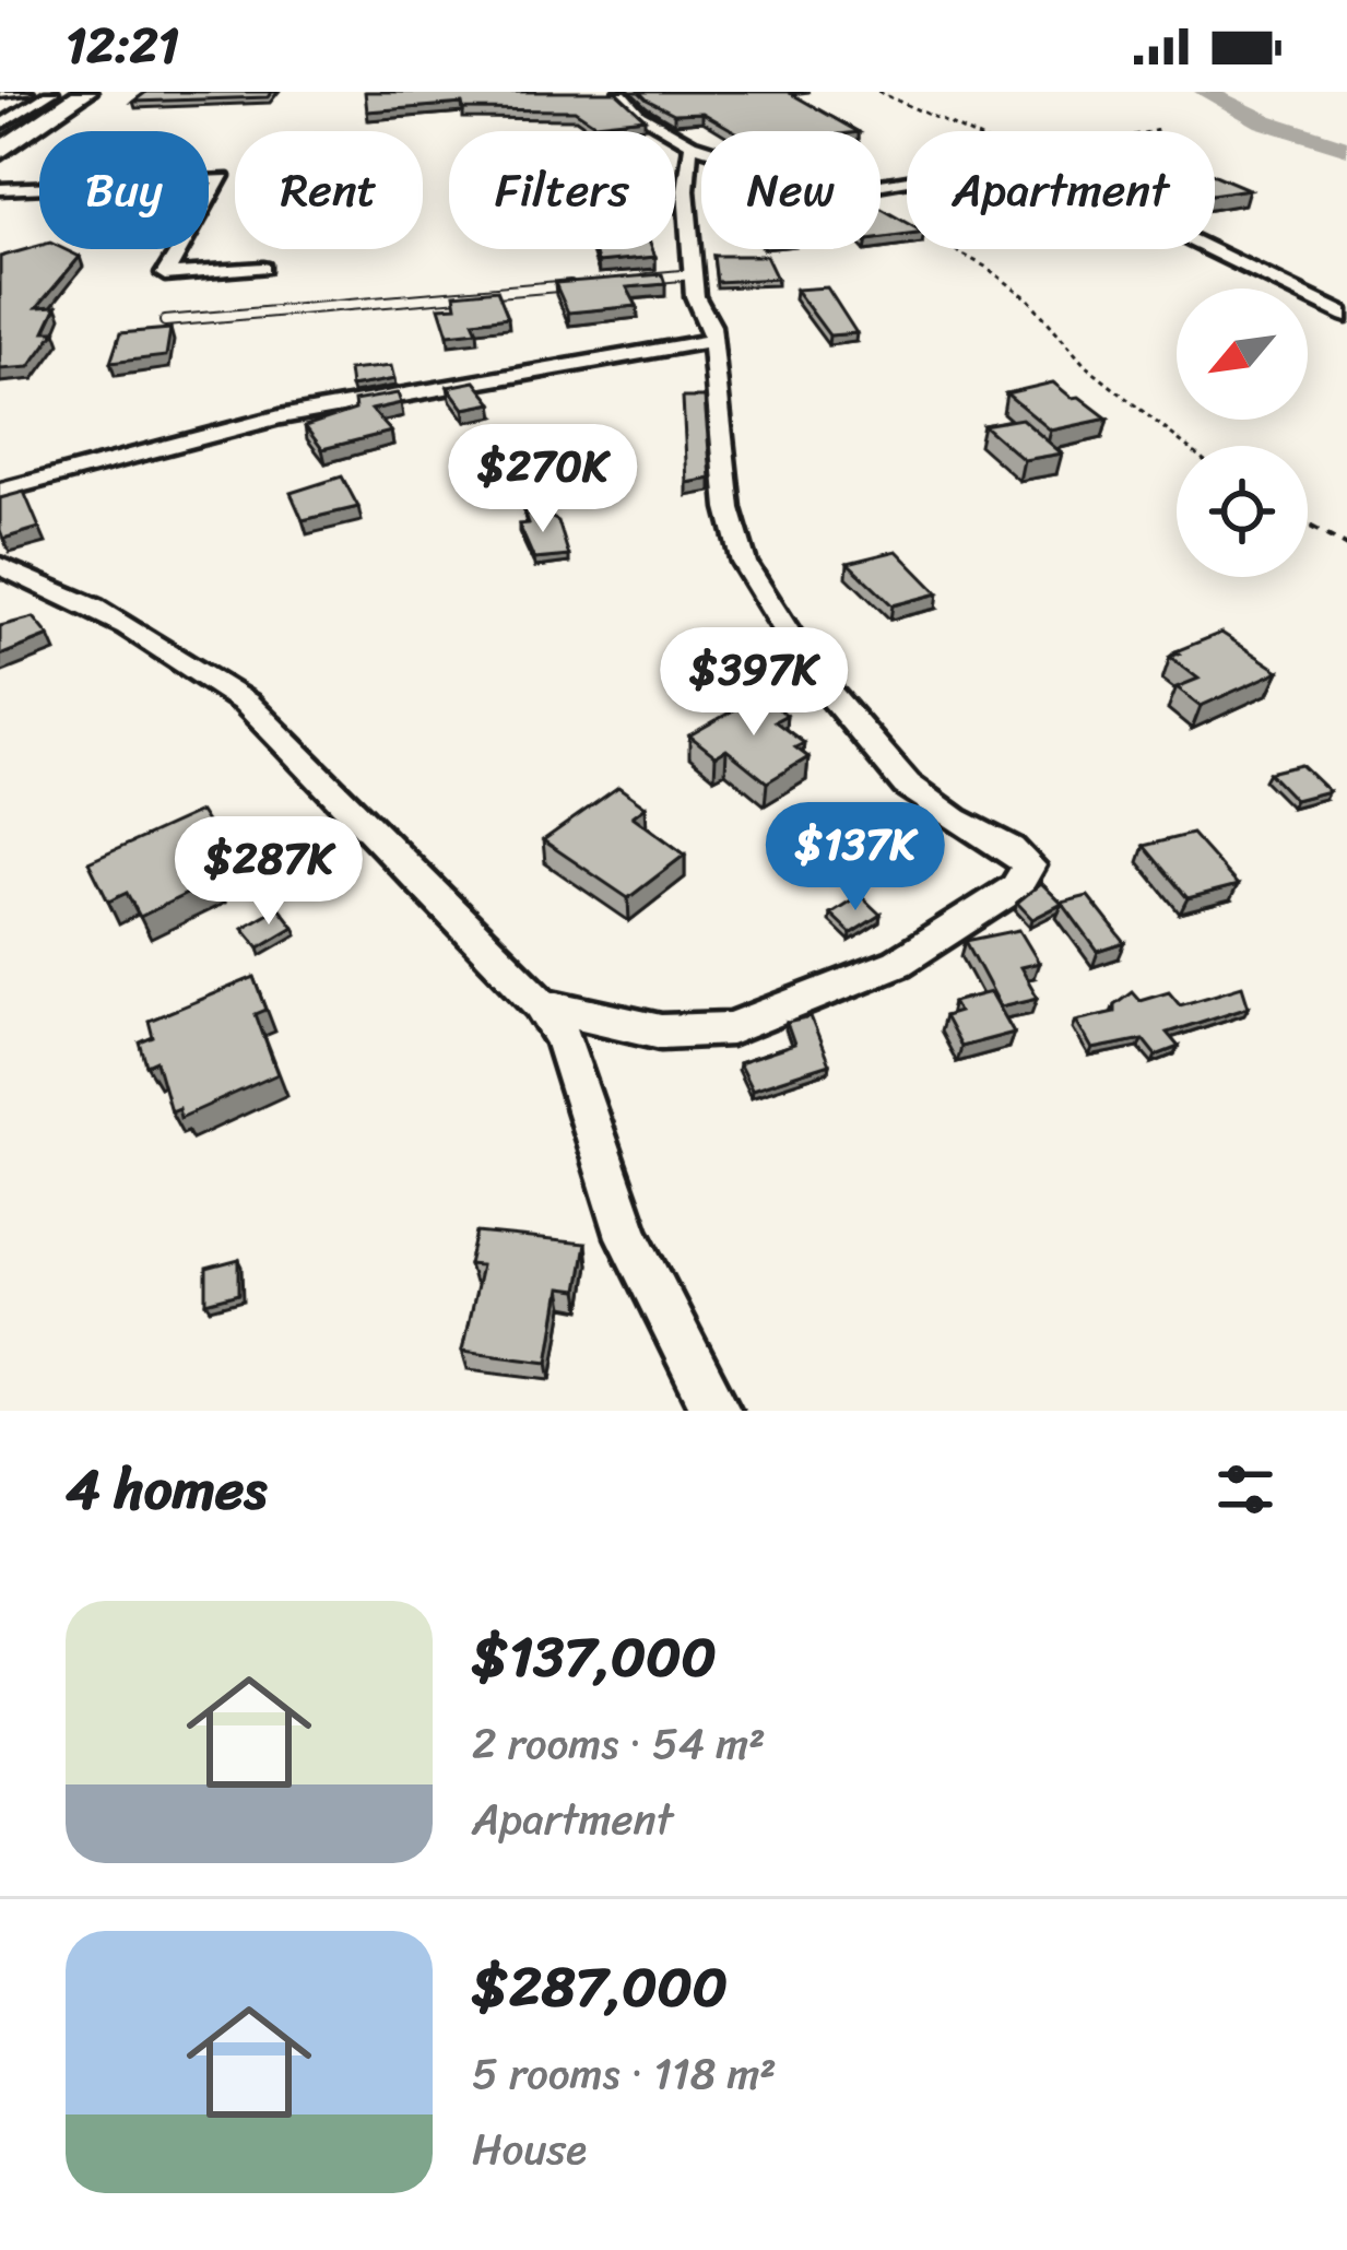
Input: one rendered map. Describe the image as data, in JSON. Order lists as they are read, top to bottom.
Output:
{
  "north": "bottom left",
  "page": {
    "status": "12:21",
    "chip": [
      "Buy",
      "Rent",
      "Filters",
      "New",
      "Apartment"
    ],
    "price": [
      "$270K",
      "$397K",
      "$137K",
      "$287K"
    ],
    "heading": "4 homes",
    "list": [
      {
        "name": "$137,000",
        "note": "2 rooms · 54 m² · Apartment"
      },
      {
        "name": "$287,000",
        "note": "5 rooms · 118 m² · House"
      }
    ]
  }
}
